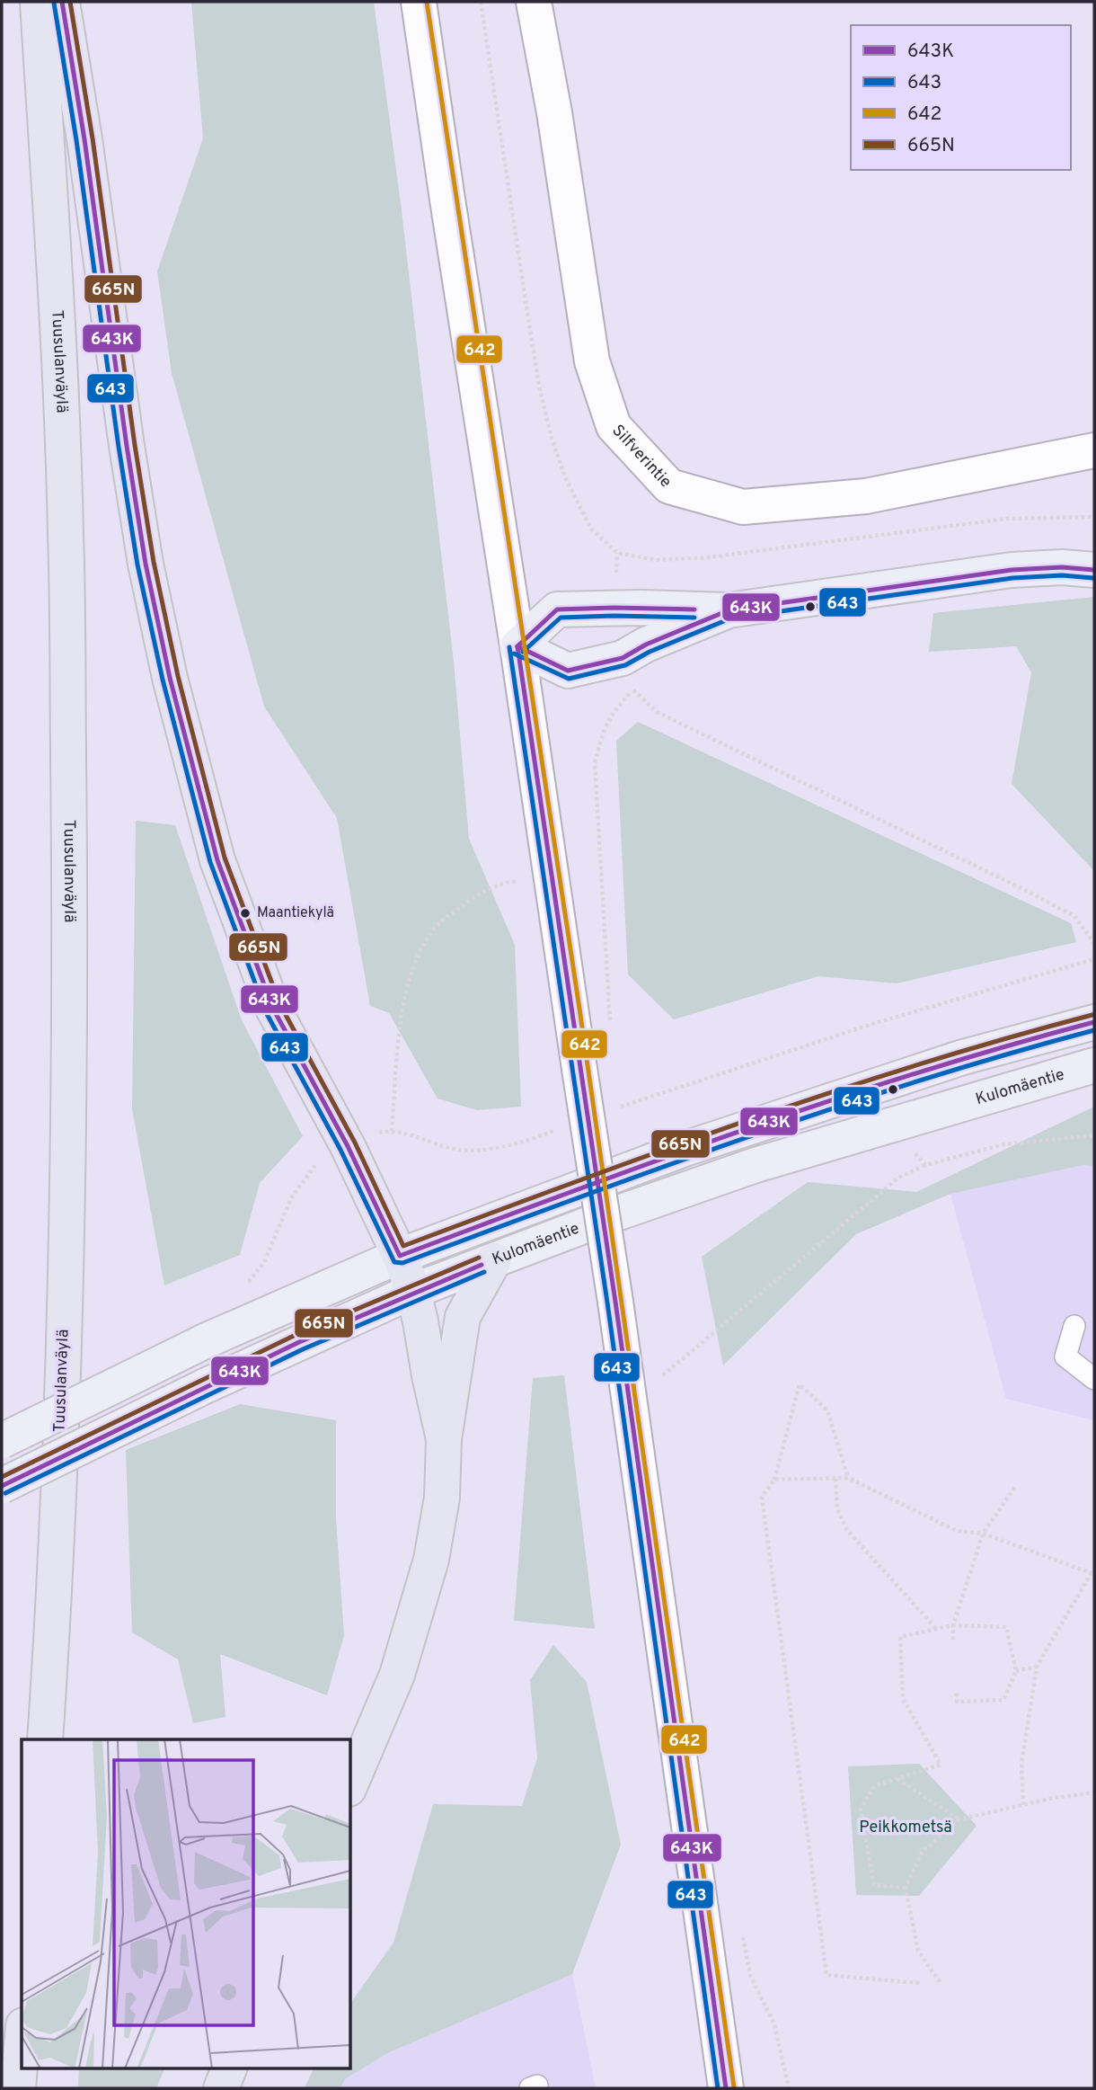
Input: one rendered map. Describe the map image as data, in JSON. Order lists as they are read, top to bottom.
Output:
{
  "streets": {
    "highway": ["Tuusulanväylä"],
    "main road": ["Silfverintie", "Kulomäentie"]
  },
  "parks": ["Peikkometsä"],
  "places": ["Maantiekylä"],
  "lines": [
    "transit line 643K",
    "transit line 642",
    "transit line 665N",
    "transit line 643"
  ],
  "legend": [
    "643K",
    "643",
    "642",
    "665N"
  ]
}
